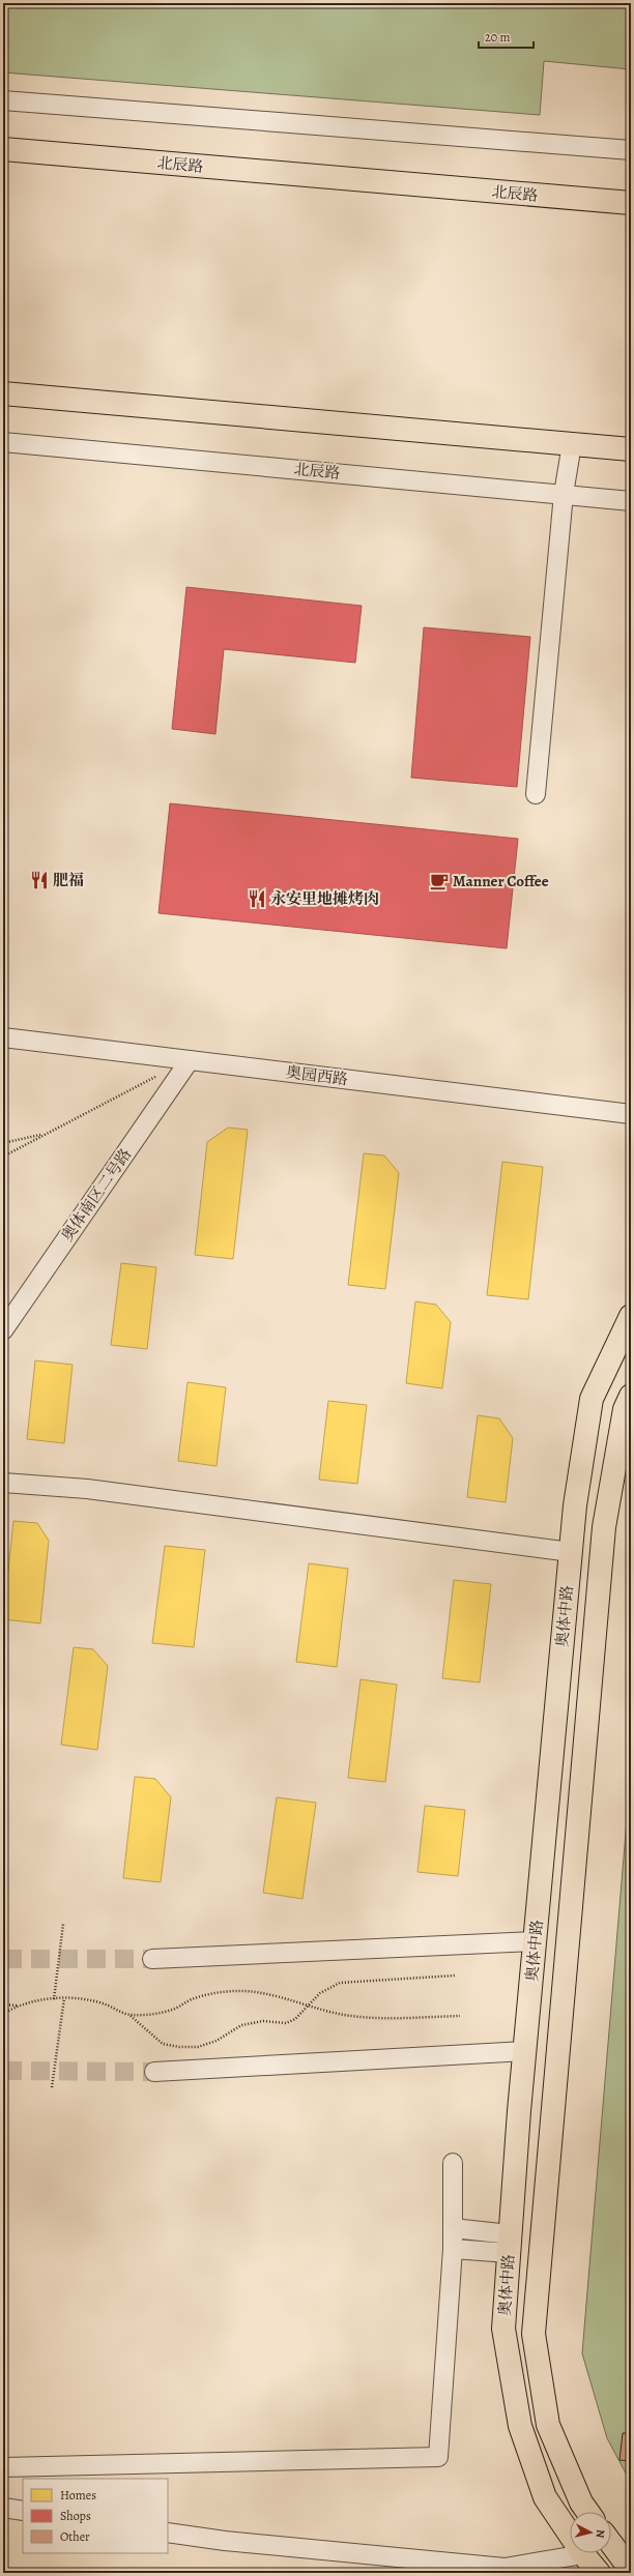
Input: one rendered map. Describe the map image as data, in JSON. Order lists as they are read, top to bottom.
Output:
{
  "streets": {
    "main road": ["北辰路", "奥体中路"],
    "street": ["奥园西路", "奥体南区二号路"]
  },
  "crossings": [
    ["奥园西路", "奥体南区二号路"]
  ],
  "places": {
    "restaurant": ["肥福", "永安里地摊烤肉"],
    "cafe": ["Manner Coffee"]
  },
  "legend": ["Homes", "Shops", "Other"],
  "scale_bar": "20 m",
  "north": "right"
}
